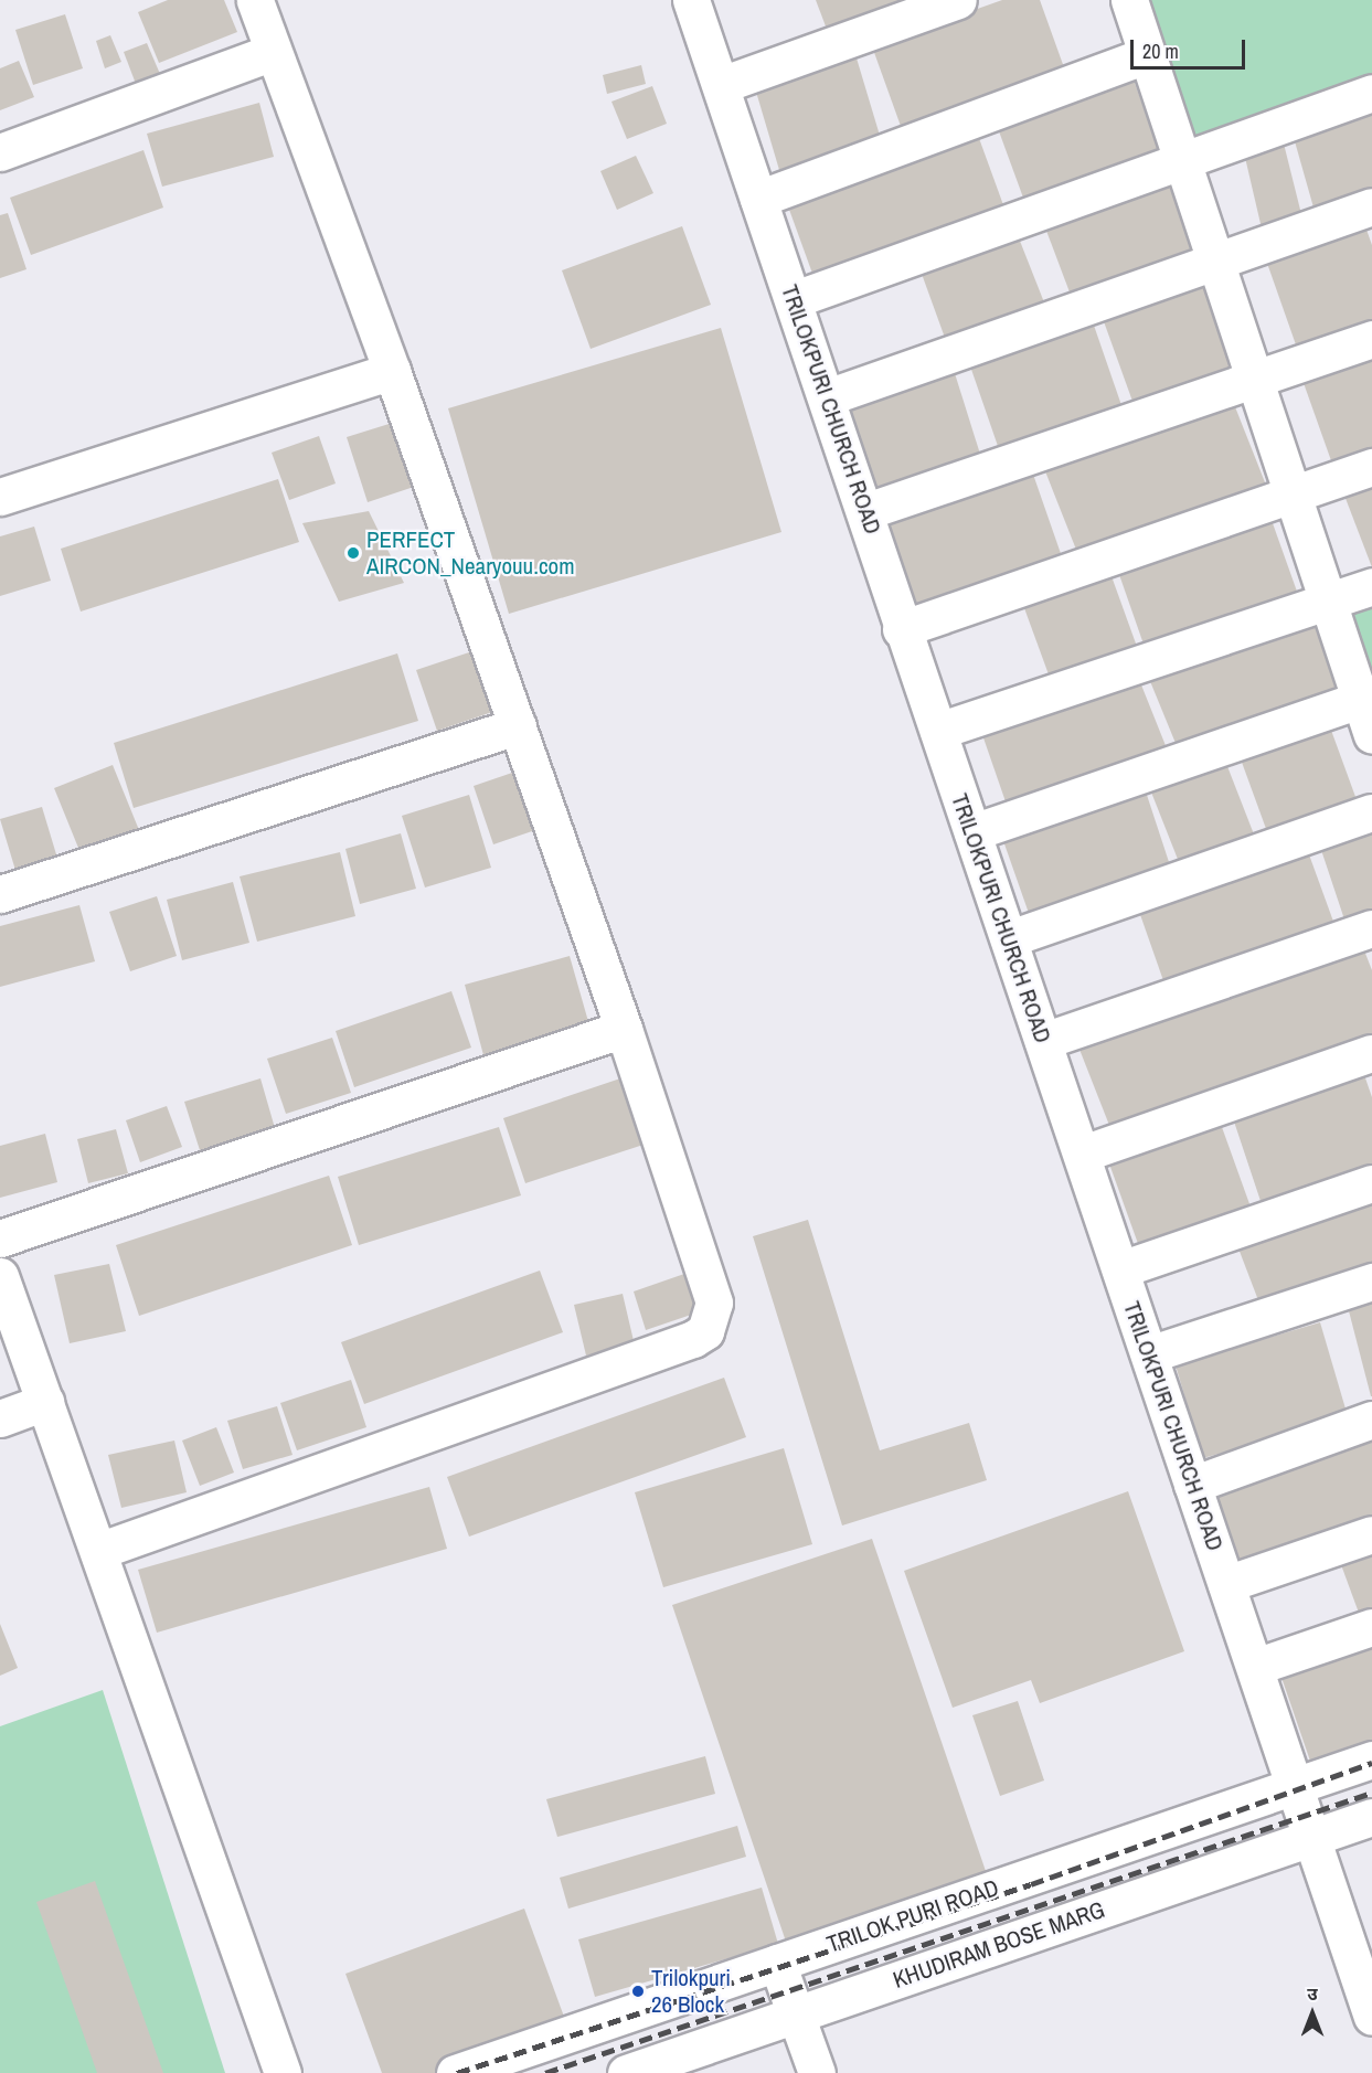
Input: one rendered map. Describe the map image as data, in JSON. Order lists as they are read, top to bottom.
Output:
{
  "streets": {
    "street": ["TRILOKPURI CHURCH ROAD", "TRILOK PURI ROAD", "KHUDIRAM BOSE MARG"]
  },
  "crossings": [
    ["TRILOKPURI CHURCH ROAD", "TRILOK PURI ROAD"],
    ["TRILOKPURI CHURCH ROAD", "KHUDIRAM BOSE MARG"]
  ],
  "places": ["PERFECT AIRCON_Nearyouu.com", "Trilokpuri 26 Block"],
  "scale_bar": "20 m",
  "north": "top"
}
